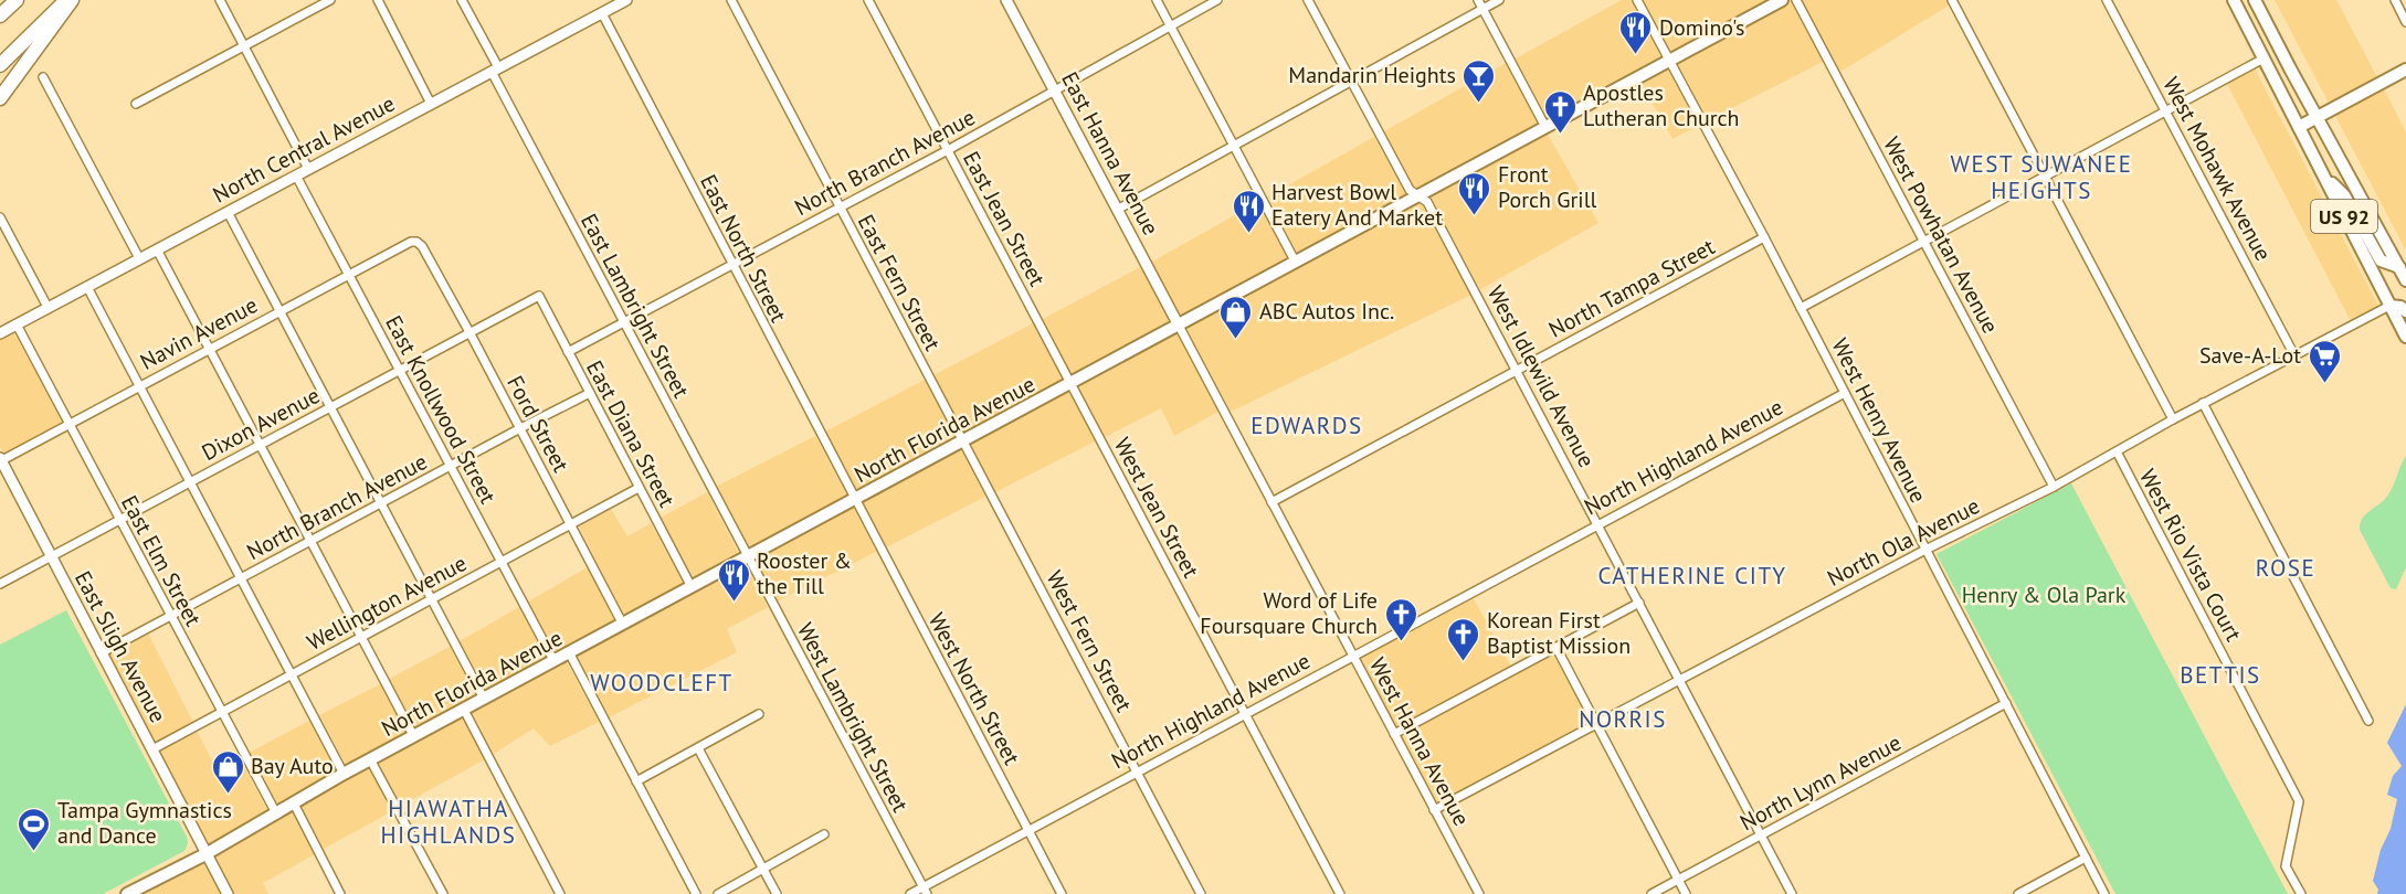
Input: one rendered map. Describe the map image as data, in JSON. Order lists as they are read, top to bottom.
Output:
{
  "streets": {
    "main road": ["US 92", "North Florida Avenue"],
    "street": [
      "North Central Avenue",
      "East Hanna Avenue",
      "North Branch Avenue",
      "West Mohawk Avenue",
      "East Jean Street",
      "West Powhatan Avenue",
      "East North Street",
      "East Fern Street",
      "North Tampa Street",
      "East Lambright Street",
      "Navin Avenue",
      "West Idlewild Avenue",
      "East Knollwood Street",
      "West Henry Avenue",
      "Dixon Avenue",
      "Ford Street",
      "East Diana Street",
      "North Highland Avenue",
      "West Jean Street",
      "North Ola Avenue",
      "West Rio Vista Court",
      "East Elm Street",
      "Wellington Avenue",
      "West Fern Street",
      "East Sligh Avenue",
      "West North Street",
      "West Lambright Street",
      "West Hanna Avenue",
      "North Lynn Avenue"
    ]
  },
  "crossings": [
    ["North Central Avenue", "East North Street"],
    ["North Central Avenue", "East Lambright Street"],
    ["North Central Avenue", "East Knollwood Street"],
    ["North Central Avenue", "East Elm Street"],
    ["East Hanna Avenue", "North Branch Avenue"],
    ["East Hanna Avenue", "North Florida Avenue"],
    ["East Hanna Avenue", "West Hanna Avenue"],
    ["North Branch Avenue", "East Jean Street"],
    ["North Branch Avenue", "East North Street"],
    ["North Branch Avenue", "East Fern Street"],
    ["North Branch Avenue", "East Lambright Street"],
    ["North Branch Avenue", "East Knollwood Street"],
    ["North Branch Avenue", "Ford Street"],
    ["North Branch Avenue", "East Diana Street"],
    ["North Branch Avenue", "East Elm Street"],
    ["North Branch Avenue", "East Sligh Avenue"],
    ["West Mohawk Avenue", "North Ola Avenue"],
    ["US 92", "North Ola Avenue"],
    ["East Jean Street", "North Florida Avenue"],
    ["East Jean Street", "West Jean Street"],
    ["West Powhatan Avenue", "North Ola Avenue"],
    ["East North Street", "North Florida Avenue"],
    ["East North Street", "West North Street"],
    ["East Fern Street", "North Florida Avenue"],
    ["East Fern Street", "West Fern Street"],
    ["North Tampa Street", "West Idlewild Avenue"],
    ["North Tampa Street", "West Henry Avenue"],
    ["North Tampa Street", "West Hanna Avenue"],
    ["East Lambright Street", "North Florida Avenue"],
    ["East Lambright Street", "West Lambright Street"],
    ["Navin Avenue", "East Knollwood Street"],
    ["Navin Avenue", "Ford Street"],
    ["Navin Avenue", "East Elm Street"],
    ["Navin Avenue", "East Sligh Avenue"],
    ["West Idlewild Avenue", "North Florida Avenue"],
    ["West Idlewild Avenue", "North Highland Avenue"],
    ["West Idlewild Avenue", "North Ola Avenue"],
    ["West Idlewild Avenue", "North Lynn Avenue"],
    ["East Knollwood Street", "Dixon Avenue"],
    ["East Knollwood Street", "North Florida Avenue"],
    ["East Knollwood Street", "Wellington Avenue"],
    ["West Henry Avenue", "North Florida Avenue"],
    ["West Henry Avenue", "North Highland Avenue"],
    ["West Henry Avenue", "North Ola Avenue"],
    ["West Henry Avenue", "North Lynn Avenue"],
    ["Dixon Avenue", "Ford Street"],
    ["Dixon Avenue", "East Diana Street"],
    ["Dixon Avenue", "East Elm Street"],
    ["Dixon Avenue", "East Sligh Avenue"],
    ["Ford Street", "North Florida Avenue"],
    ["Ford Street", "Wellington Avenue"],
    ["North Florida Avenue", "East Diana Street"],
    ["North Florida Avenue", "West Jean Street"],
    ["North Florida Avenue", "East Elm Street"],
    ["North Florida Avenue", "West Fern Street"],
    ["North Florida Avenue", "East Sligh Avenue"],
    ["North Florida Avenue", "West North Street"],
    ["North Florida Avenue", "West Lambright Street"],
    ["North Florida Avenue", "West Hanna Avenue"],
    ["East Diana Street", "Wellington Avenue"],
    ["North Highland Avenue", "West Jean Street"],
    ["North Highland Avenue", "West Fern Street"],
    ["North Highland Avenue", "West North Street"],
    ["North Highland Avenue", "West Lambright Street"],
    ["North Highland Avenue", "West Hanna Avenue"],
    ["North Ola Avenue", "West Rio Vista Court"],
    ["North Ola Avenue", "West Hanna Avenue"],
    ["East Elm Street", "Wellington Avenue"],
    ["Wellington Avenue", "East Sligh Avenue"]
  ],
  "districts": [
    "WEST SUWANEE HEIGHTS",
    "EDWARDS",
    "ROSE",
    "CATHERINE CITY",
    "BETTIS",
    "WOODCLEFT",
    "NORRIS",
    "HIAWATHA HIGHLANDS"
  ],
  "parks": ["Henry & Ola Park"],
  "places": {
    "restaurant": [
      "Domino's",
      "Front Porch Grill",
      "Harvest Bowl Eatery And Market",
      "Rooster & the Till"
    ],
    "bar": ["Mandarin Heights"],
    "church": ["Apostles Lutheran Church", "Word of Life Foursquare Church", "Korean First Baptist Mission"],
    "shop": ["ABC Autos Inc.", "Bay Auto"],
    "supermarket": ["Save-A-Lot"],
    "sports": ["Tampa Gymnastics and Dance"]
  }
}
